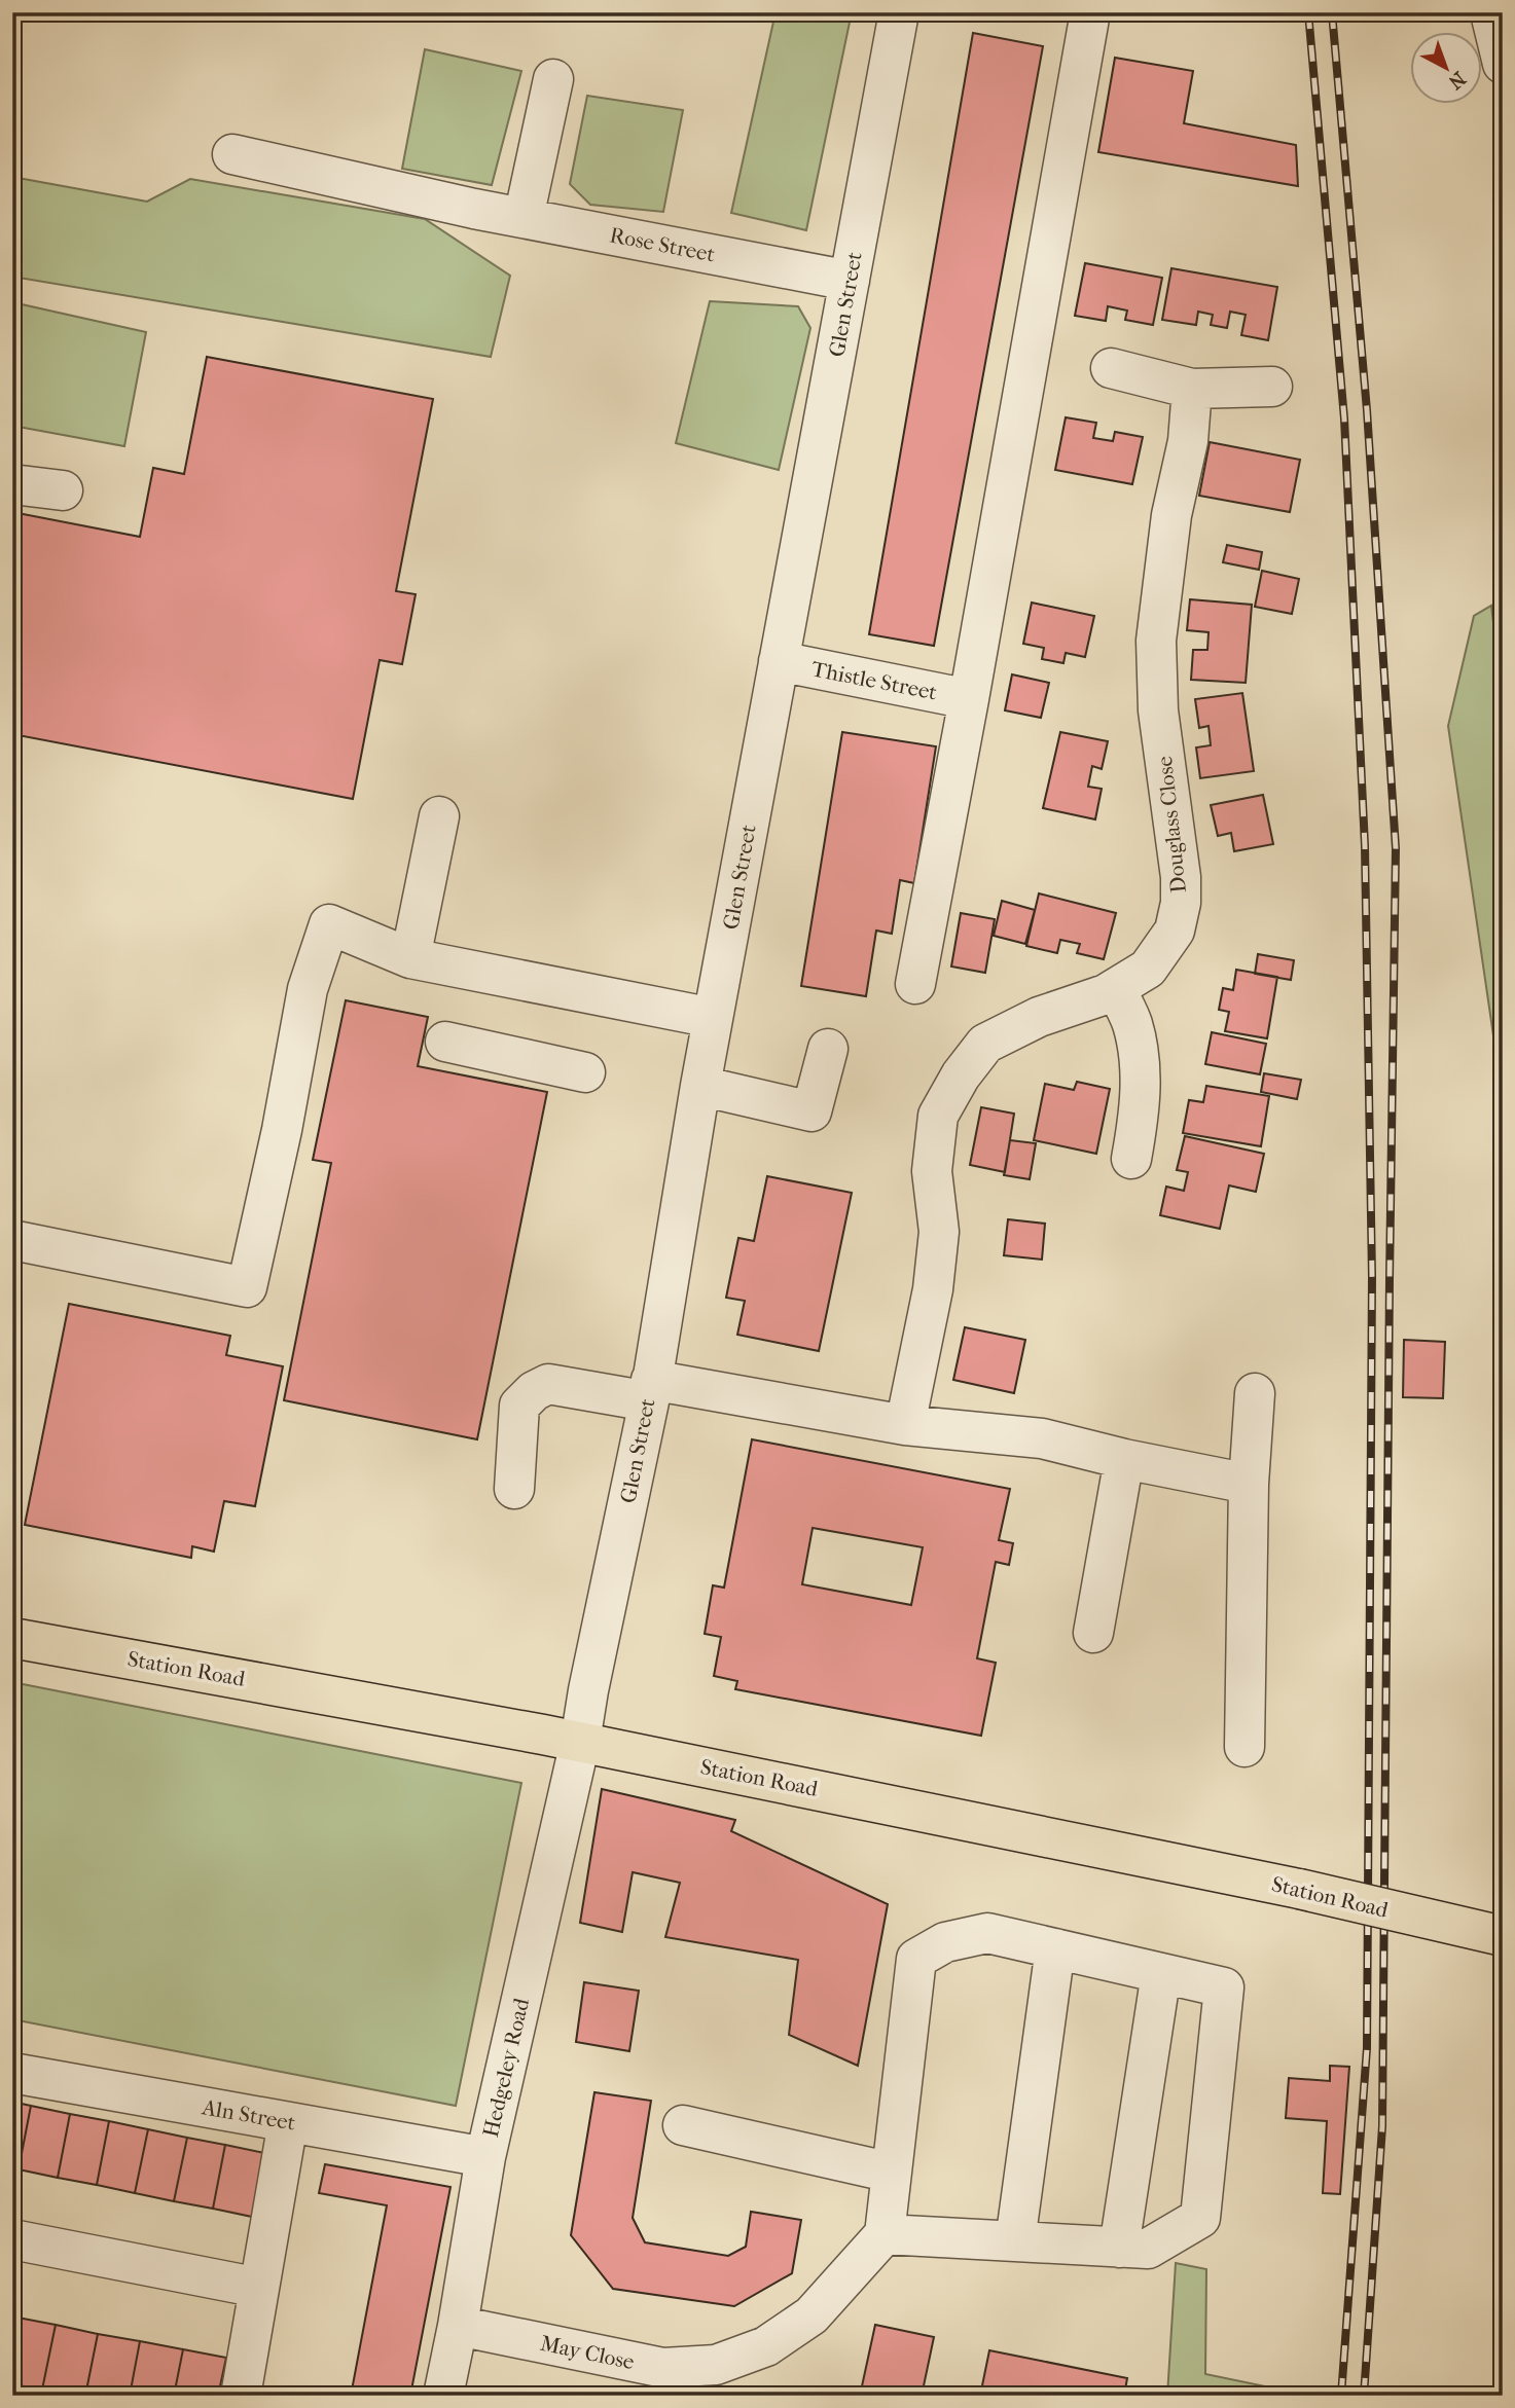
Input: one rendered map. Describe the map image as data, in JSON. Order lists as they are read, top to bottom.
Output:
{
  "streets": {
    "main road": ["Station Road"],
    "street": [
      "Rose Street",
      "Glen Street",
      "Thistle Street",
      "Douglass Close",
      "Hedgeley Road",
      "Aln Street",
      "May Close"
    ]
  },
  "crossings": [
    ["Rose Street", "Glen Street"],
    ["Glen Street", "Thistle Street"],
    ["Glen Street", "Station Road"],
    ["Glen Street", "Hedgeley Road"],
    ["Station Road", "Hedgeley Road"],
    ["Hedgeley Road", "Aln Street"],
    ["Hedgeley Road", "May Close"]
  ],
  "north": "bottom right"
}
